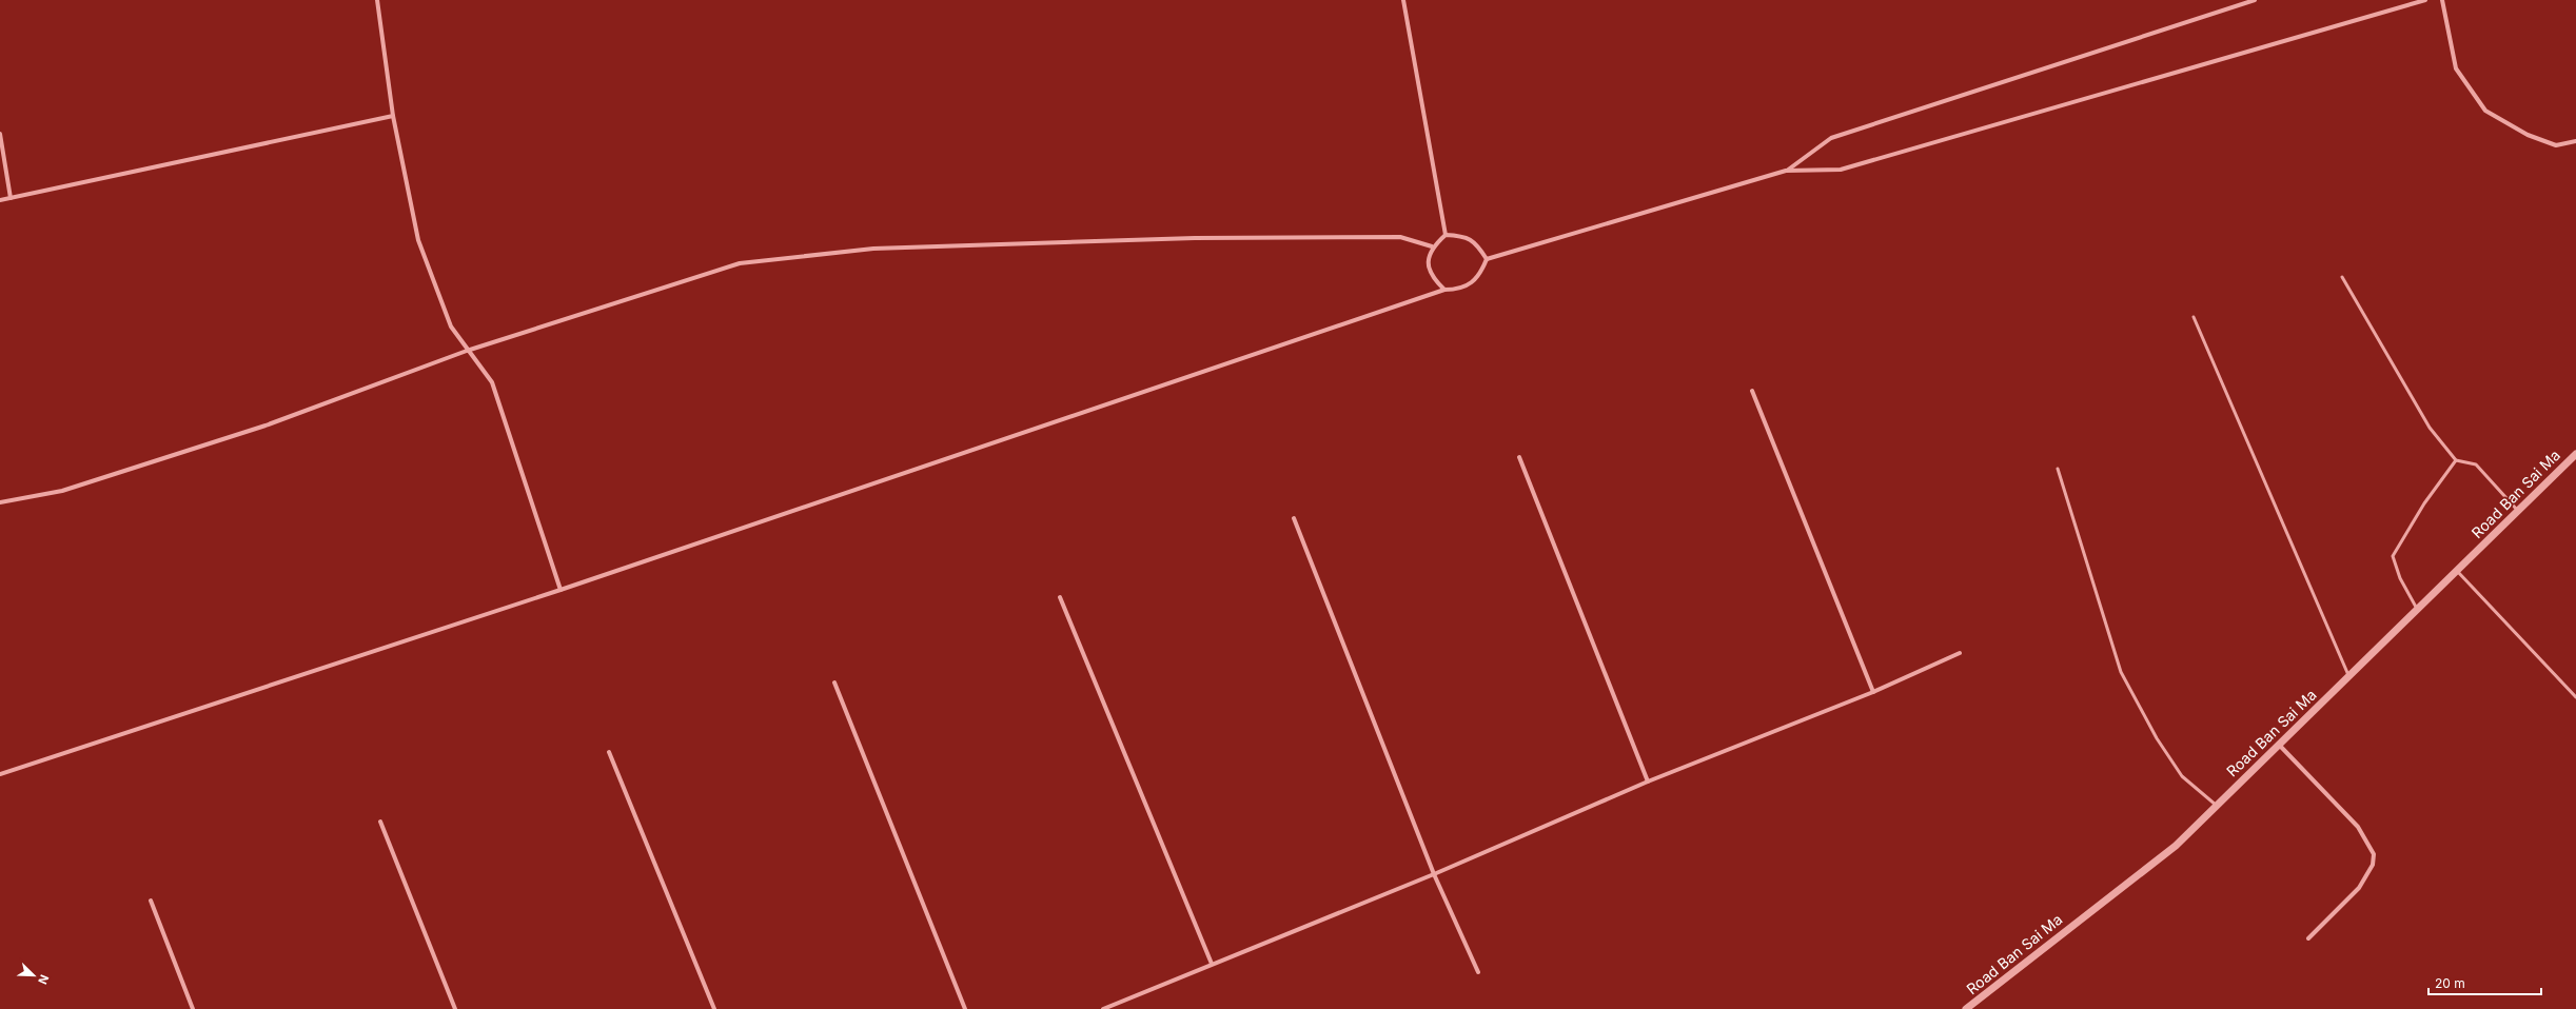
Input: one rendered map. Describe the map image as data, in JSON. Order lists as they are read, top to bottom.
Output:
{
  "streets": {
    "street": ["Road Ban Sai Ma"]
  },
  "scale_bar": "20 m",
  "north": "bottom right"
}
